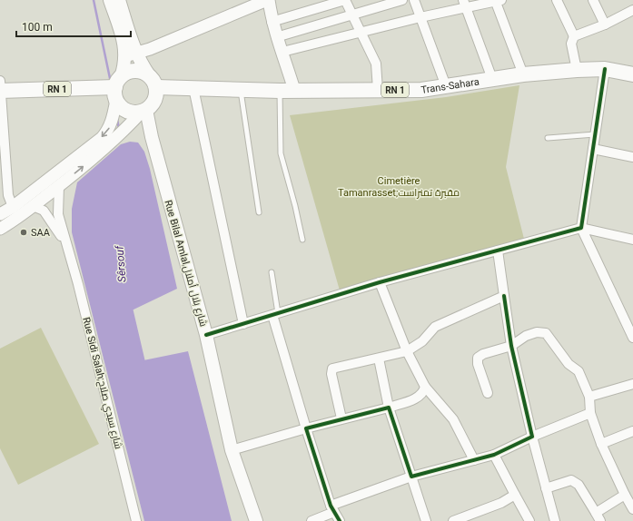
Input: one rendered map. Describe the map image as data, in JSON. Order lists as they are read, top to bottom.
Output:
{
  "streets": {
    "main road": ["Trans-Sahara", "RN 1", "Rue Bilal Amlal,شارع بلال أملال"],
    "street": ["Rue Sidi Salah;شارع سيدي صلاح"]
  },
  "crossings": [
    ["Trans-Sahara", "RN 1"],
    ["Trans-Sahara", "Rue Bilal Amlal,شارع بلال أملال"],
    ["RN 1", "Rue Bilal Amlal,شارع بلال أملال"]
  ],
  "water": ["Sêrsouf"],
  "parks": ["Cimetière Tamanrasset;مقبرة تمنراست"],
  "places": ["SAA"],
  "scale_bar": "100 m"
}
